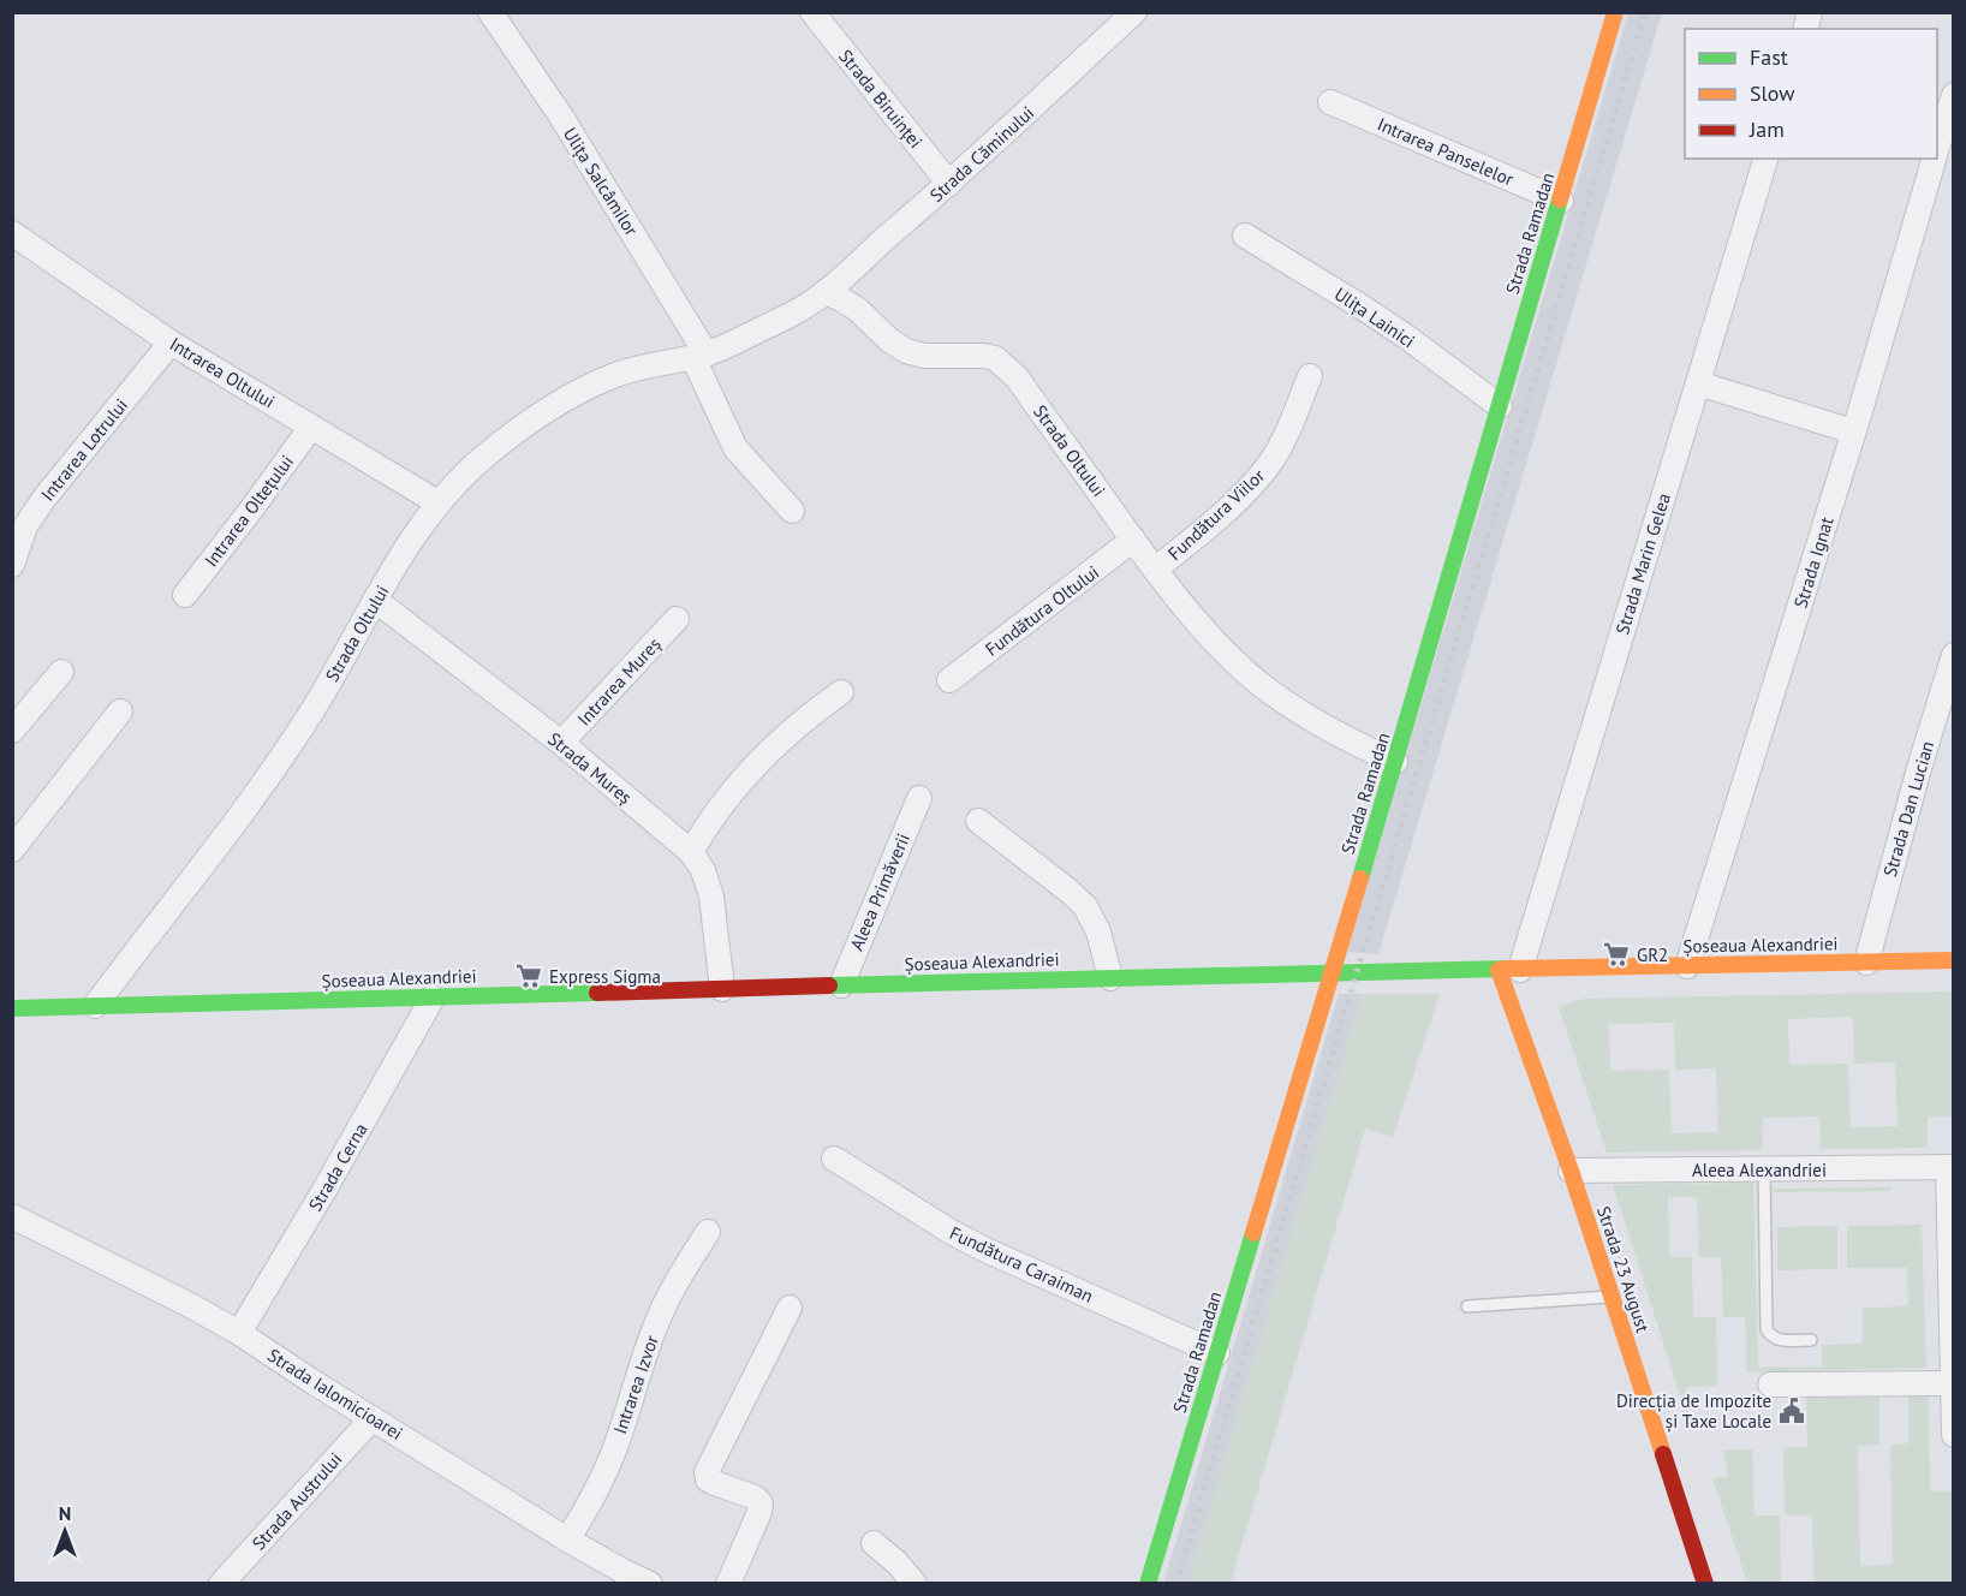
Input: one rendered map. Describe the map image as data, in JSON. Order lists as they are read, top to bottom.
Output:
{
  "streets": {
    "street": [
      "Strada Biruinței",
      "Intrarea Panselelor",
      "Strada Căminului",
      "Ulița Salcâmilor",
      "Strada Ramadan",
      "Ulița Lainici",
      "Intrarea Oltului",
      "Intrarea Lotrului",
      "Strada Oltului",
      "Intrarea Oltețului",
      "Fundătura Viilor",
      "Strada Ignat",
      "Strada Marin Gelea",
      "Fundătura Oltului",
      "Intrarea Mureș",
      "Strada Mureș",
      "Strada Dan Lucian",
      "Aleea Primăverii",
      "Șoseaua Alexandriei",
      "Strada Cerna",
      "Aleea Alexandriei",
      "Fundătura Caraiman",
      "Strada 23 August",
      "Intrarea Izvor",
      "Strada Ialomicioarei",
      "Strada Austrului"
    ]
  },
  "crossings": [
    ["Strada Biruinței", "Strada Căminului"],
    ["Intrarea Panselelor", "Strada Ramadan"],
    ["Strada Căminului", "Strada Oltului"],
    ["Ulița Salcâmilor", "Strada Oltului"],
    ["Strada Ramadan", "Ulița Lainici"],
    ["Strada Ramadan", "Strada Oltului"],
    ["Strada Ramadan", "Șoseaua Alexandriei"],
    ["Strada Ramadan", "Fundătura Caraiman"],
    ["Intrarea Oltului", "Intrarea Lotrului"],
    ["Intrarea Oltului", "Strada Oltului"],
    ["Intrarea Oltului", "Intrarea Oltețului"],
    ["Strada Oltului", "Fundătura Viilor"],
    ["Strada Oltului", "Fundătura Oltului"],
    ["Strada Oltului", "Strada Mureș"],
    ["Strada Oltului", "Șoseaua Alexandriei"],
    ["Strada Ignat", "Șoseaua Alexandriei"],
    ["Strada Marin Gelea", "Șoseaua Alexandriei"],
    ["Strada Marin Gelea", "Strada 23 August"],
    ["Intrarea Mureș", "Strada Mureș"],
    ["Strada Mureș", "Șoseaua Alexandriei"],
    ["Strada Dan Lucian", "Șoseaua Alexandriei"],
    ["Aleea Primăverii", "Șoseaua Alexandriei"],
    ["Șoseaua Alexandriei", "Strada Cerna"],
    ["Șoseaua Alexandriei", "Strada 23 August"],
    ["Strada Cerna", "Strada Ialomicioarei"],
    ["Aleea Alexandriei", "Strada 23 August"],
    ["Intrarea Izvor", "Strada Ialomicioarei"],
    ["Strada Ialomicioarei", "Strada Austrului"]
  ],
  "places": {
    "supermarket": ["GR2", "Express Sigma"],
    "public building": ["Direcția de Impozite și Taxe Locale"]
  },
  "legend": ["Fast", "Slow", "Jam"],
  "north": "top"
}
